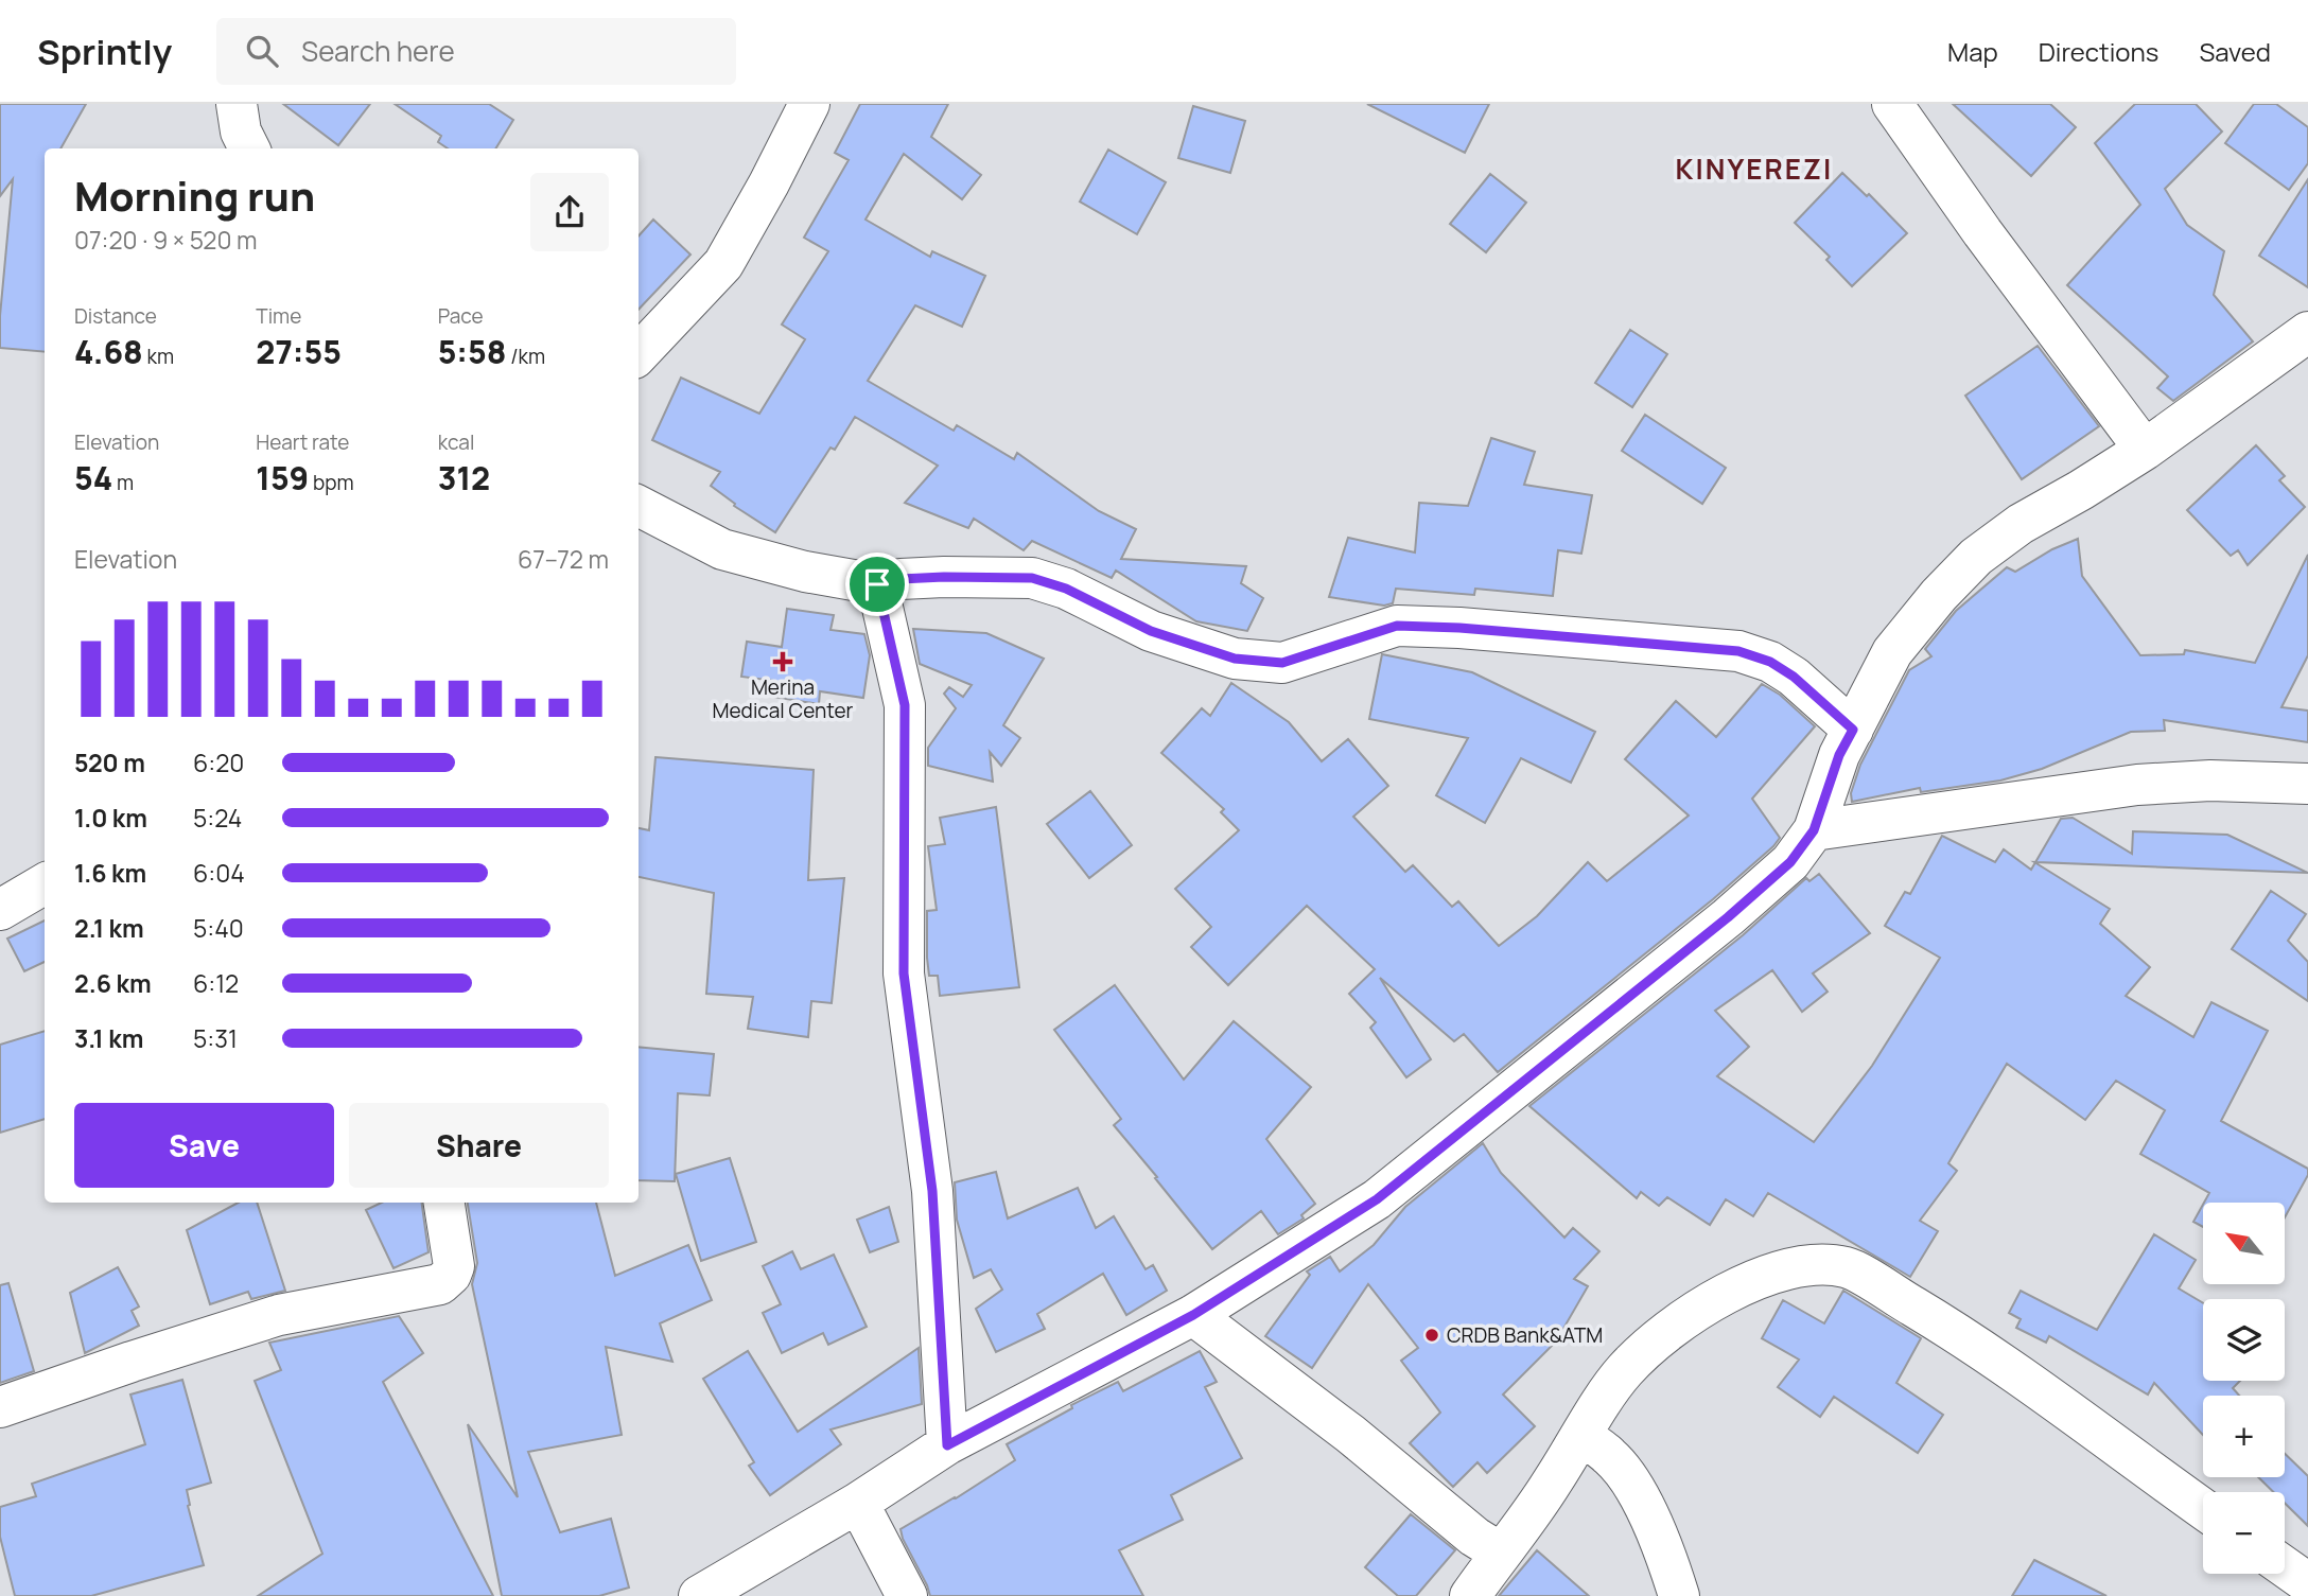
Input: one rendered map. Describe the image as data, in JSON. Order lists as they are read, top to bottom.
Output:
{
  "districts": ["KINYEREZI"],
  "places": {
    "health": ["Merina Medical Center"],
    "other": ["CRDB Bank&ATM"]
  },
  "north": "top left",
  "page": {
    "header": "Sprintly",
    "search": "Search here",
    "nav": ["Map", "Directions", "Saved"],
    "heading": ["Morning run", "07:20 · 9 × 520 m"],
    "stats": [
      ["Distance", "4.68 km"],
      ["Time", "27:55"],
      ["Pace", "5:58 /km"],
      ["Elevation", "54 m"],
      ["Heart rate", "159 bpm"],
      ["kcal", "312"]
    ],
    "chart": ["Elevation", "67–72 m"],
    "list": [
      {
        "name": "520 m",
        "note": "6:20"
      },
      {
        "name": "1.0 km",
        "note": "5:24"
      },
      {
        "name": "1.6 km",
        "note": "6:04"
      },
      {
        "name": "2.1 km",
        "note": "5:40"
      },
      {
        "name": "2.6 km",
        "note": "6:12"
      },
      {
        "name": "3.1 km",
        "note": "5:31"
      }
    ],
    "buttons": ["Save", "Share"],
    "map_buttons": ["+", "−"]
  }
}
